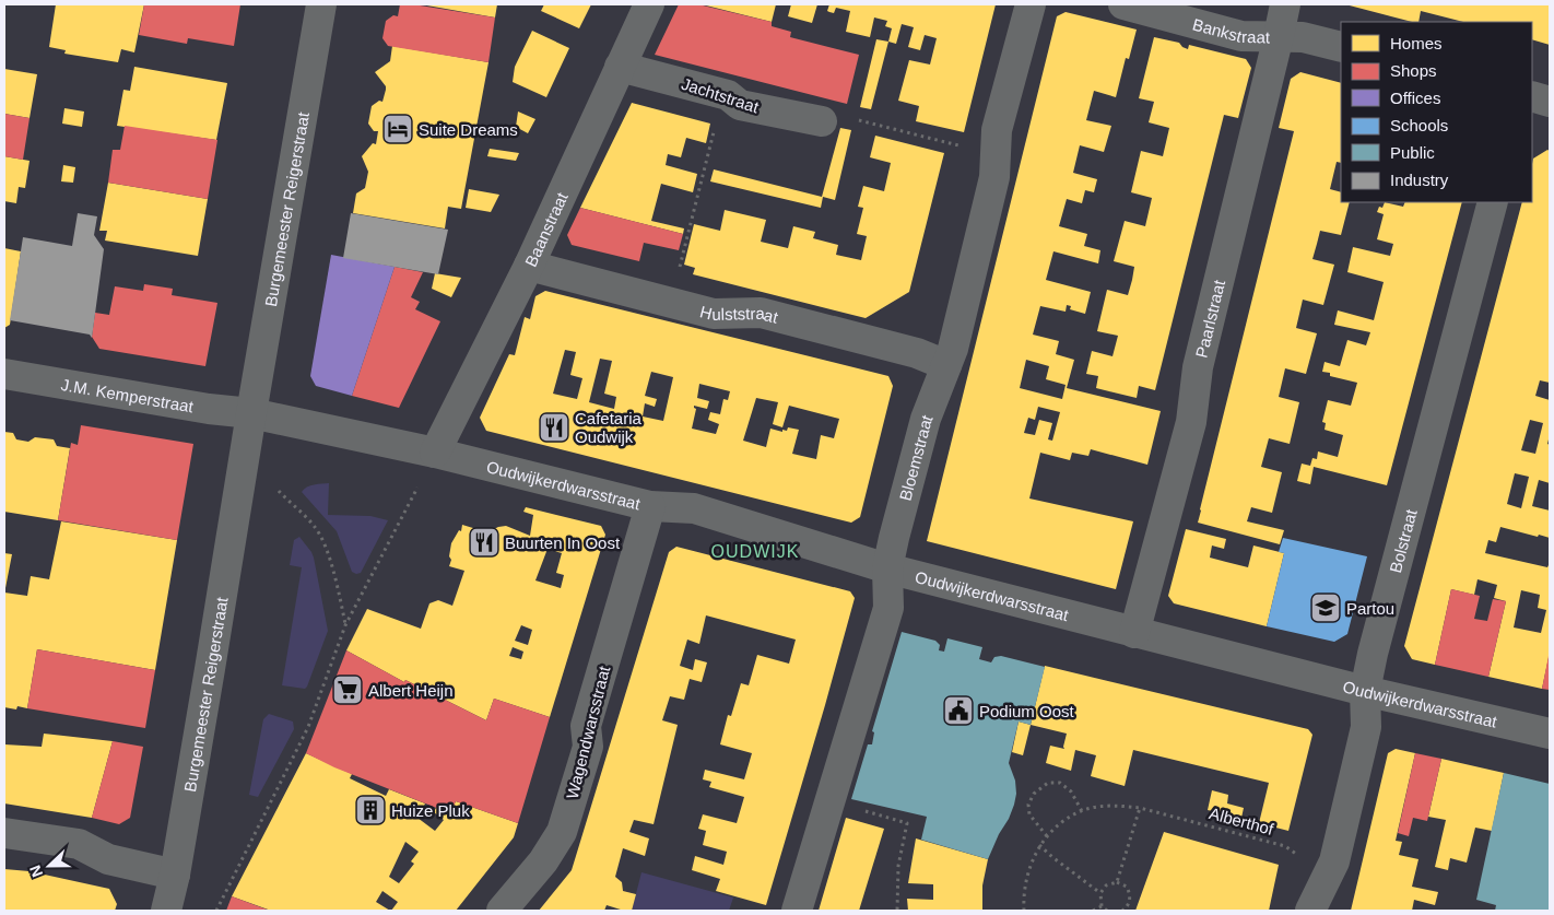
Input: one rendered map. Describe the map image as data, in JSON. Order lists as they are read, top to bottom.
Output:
{
  "streets": {
    "street": [
      "Bankstraat",
      "Jachtstraat",
      "Burgemeester Reigerstraat",
      "Baanstraat",
      "Hulststraat",
      "Paarlstraat",
      "J.M. Kemperstraat",
      "Bloemstraat",
      "Oudwijkerdwarsstraat",
      "Bolstraat",
      "Wagendwarsstraat"
    ],
    "path": ["Alberthof"]
  },
  "crossings": [
    ["Bankstraat", "Paarlstraat"],
    ["Jachtstraat", "Baanstraat"],
    ["Burgemeester Reigerstraat", "J.M. Kemperstraat"],
    ["Baanstraat", "Hulststraat"],
    ["Baanstraat", "Oudwijkerdwarsstraat"],
    ["Hulststraat", "Bloemstraat"],
    ["Paarlstraat", "Oudwijkerdwarsstraat"],
    ["Bloemstraat", "Oudwijkerdwarsstraat"],
    ["Oudwijkerdwarsstraat", "Bolstraat"],
    ["Oudwijkerdwarsstraat", "Wagendwarsstraat"],
    ["Bolstraat", "Alberthof"]
  ],
  "districts": ["OUDWIJK"],
  "places": {
    "hotel": ["Suite Dreams"],
    "restaurant": ["Cafetaria Oudwijk", "Buurten In Oost"],
    "school or university": ["Partou"],
    "supermarket": ["Albert Heijn"],
    "public building": ["Podium Oost"],
    "building": ["Huize Pluk"]
  },
  "legend": [
    "Homes",
    "Shops",
    "Offices",
    "Schools",
    "Public",
    "Industry"
  ],
  "north": "left"
}
